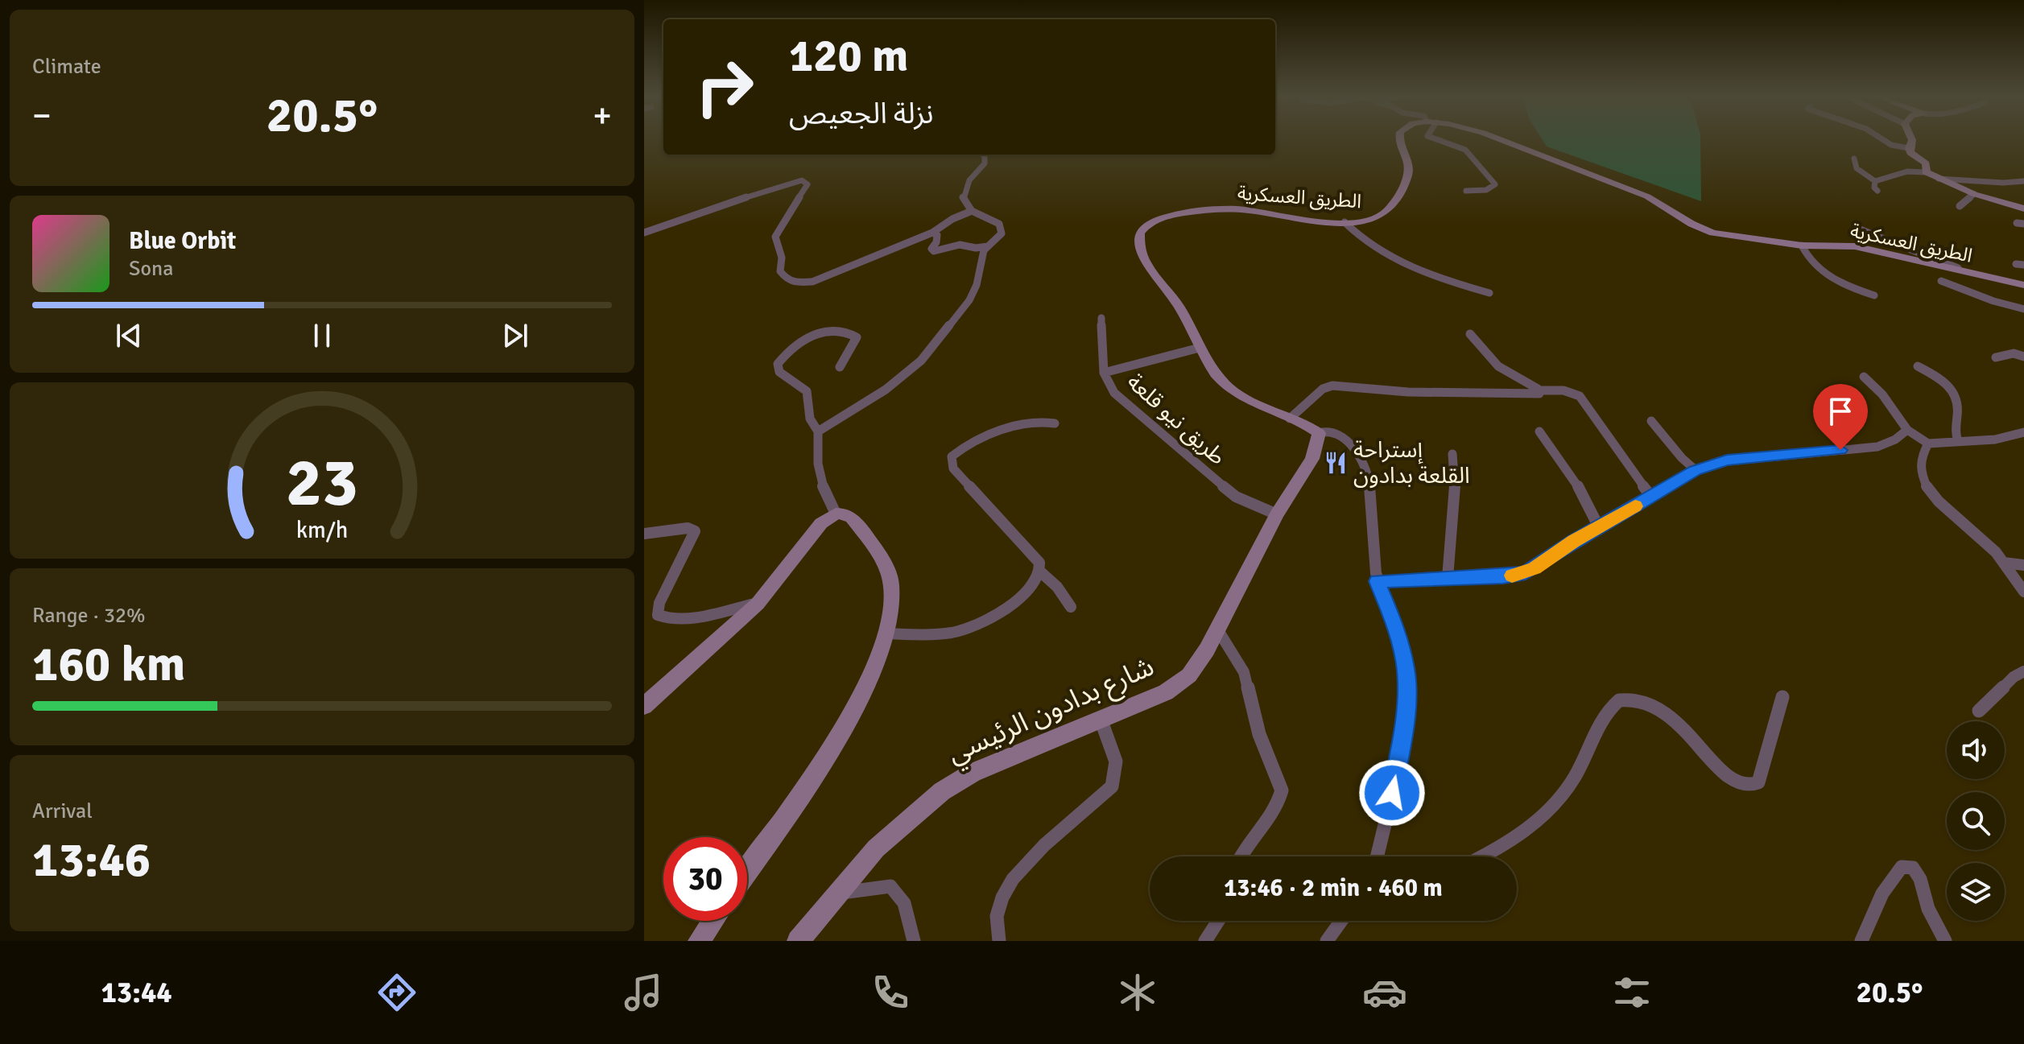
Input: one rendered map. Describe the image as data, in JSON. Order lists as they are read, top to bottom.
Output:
{
  "streets": {
    "main road": ["الطريق العسكرية", "شارع بدادون الرئيسي"],
    "street": ["طريق نيو قلعة"]
  },
  "crossings": [
    ["الطريق العسكرية", "شارع بدادون الرئيسي"],
    ["طريق نيو قلعة", "شارع بدادون الرئيسي"]
  ],
  "places": {
    "restaurant": ["إستراحة القلعة بدادون"]
  },
  "page": {
    "tile": [
      "Climate",
      ["Range · 32%", "160 km"],
      ["Arrival", "13:46"]
    ],
    "turn": ["120 m", "نزلة الجعيص"],
    "heat": ["−", "20.5°", "+"],
    "song": ["Blue Orbit", "Sona"],
    "limit": "30",
    "trip": "13:46 · 2 min · 460 m",
    "tabs": ["13:44", "20.5°"],
    "gauge": ["23", "km/h"]
  }
}
